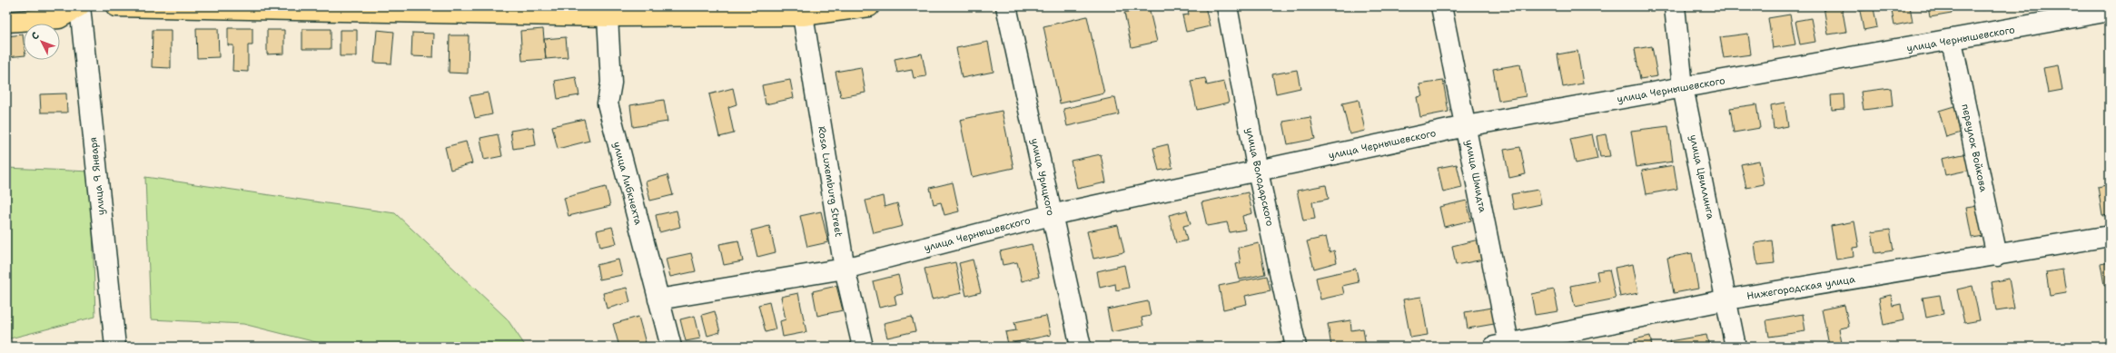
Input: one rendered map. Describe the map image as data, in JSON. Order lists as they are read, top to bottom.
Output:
{
  "streets": {
    "street": [
      "улица Чернышевского",
      "переулок Войкова",
      "улица 9 Января",
      "улица Шмидта",
      "улица Урицкого",
      "улица Володарского",
      "улица Цвиллинга",
      "Rosa Luxemburg Street",
      "улица Либкнехта",
      "Нижегородская улица"
    ]
  },
  "crossings": [
    ["улица Чернышевского", "переулок Войкова"],
    ["улица Чернышевского", "улица Шмидта"],
    ["улица Чернышевского", "улица Урицкого"],
    ["улица Чернышевского", "улица Володарского"],
    ["улица Чернышевского", "улица Цвиллинга"],
    ["улица Чернышевского", "Rosa Luxemburg Street"],
    ["улица Чернышевского", "улица Либкнехта"],
    ["переулок Войкова", "Нижегородская улица"],
    ["улица Шмидта", "Нижегородская улица"],
    ["улица Цвиллинга", "Нижегородская улица"]
  ],
  "north": "top left"
}
